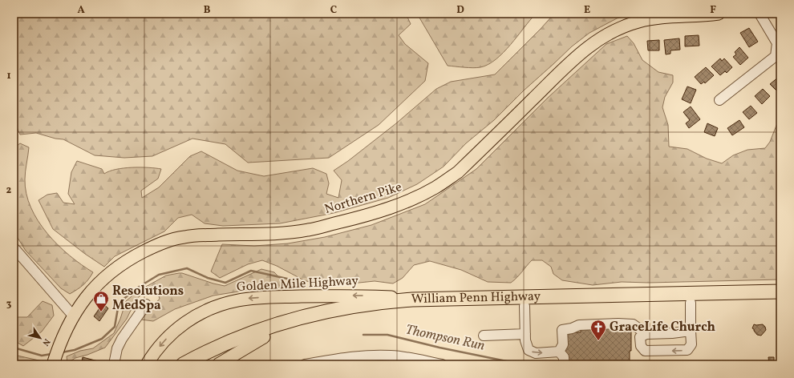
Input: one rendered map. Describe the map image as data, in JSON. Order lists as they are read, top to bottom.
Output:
{
  "streets": {
    "highway": ["William Penn Highway"],
    "main road": ["Northern Pike", "Golden Mile Highway"]
  },
  "crossings": [
    ["Golden Mile Highway", "William Penn Highway"]
  ],
  "one_way": ["Golden Mile Highway"],
  "water": ["Thompson Run"],
  "places": {
    "shop": ["Resolutions MedSpa"],
    "church": ["GraceLife Church"]
  },
  "north": "bottom right",
  "grid": {
    "columns": [
      "A",
      "B",
      "C",
      "D",
      "E",
      "F"
    ],
    "rows": ["1", "2", "3"]
  }
}
